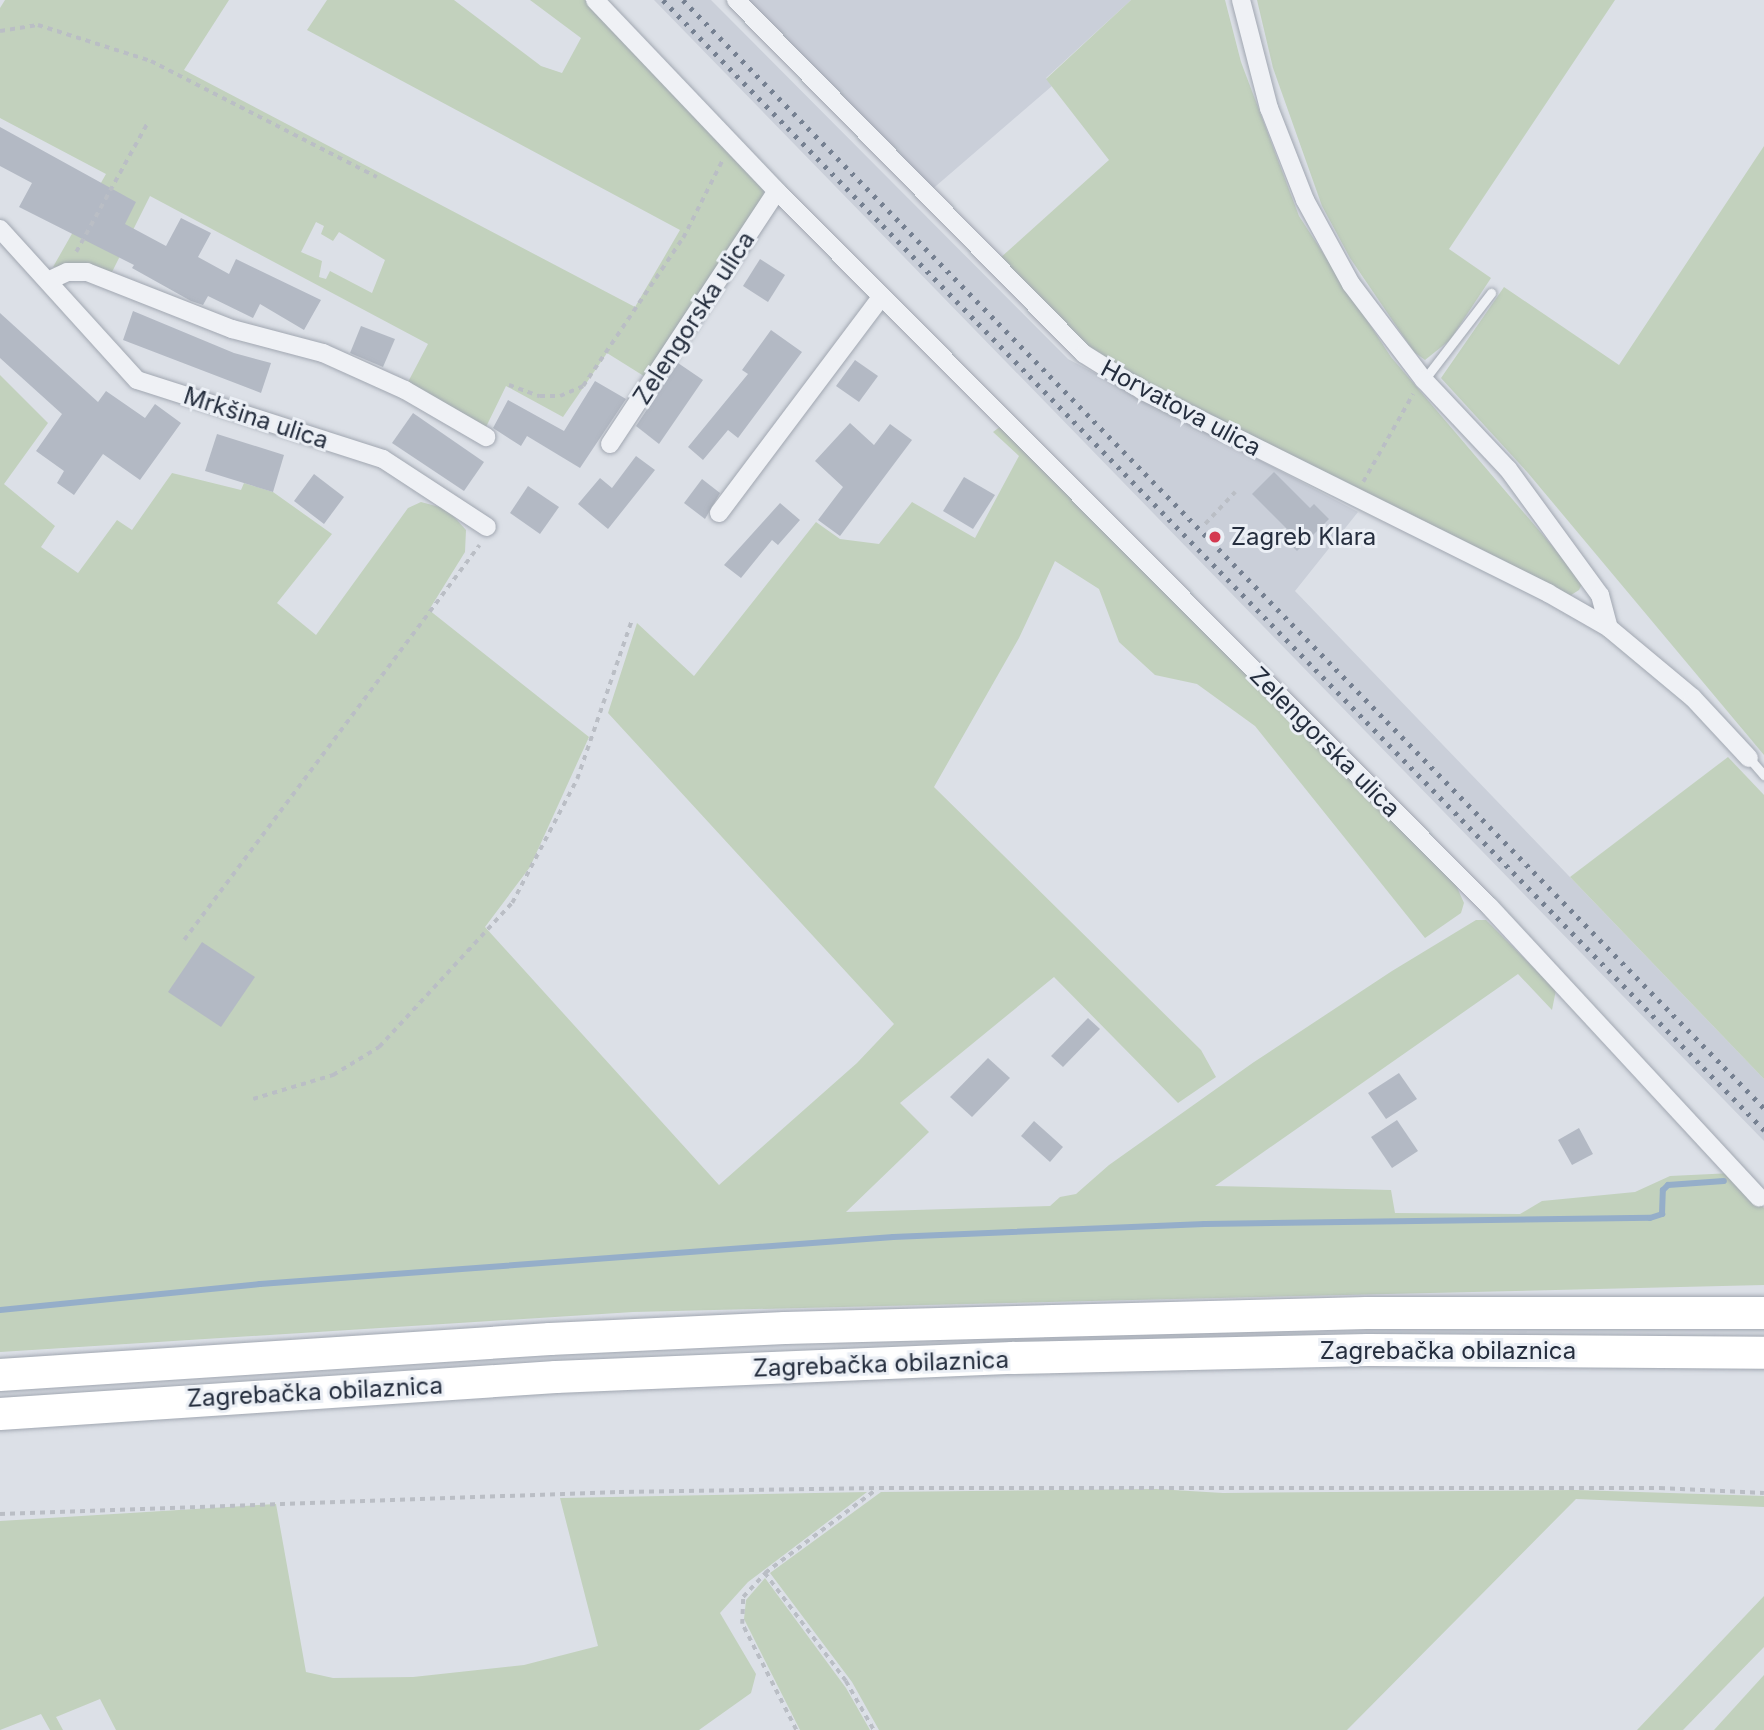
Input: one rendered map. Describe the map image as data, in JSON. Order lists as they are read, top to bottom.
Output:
{
  "streets": {
    "highway": ["Zagrebačka obilaznica"],
    "street": ["Zelengorska ulica", "Horvatova ulica", "Mrkšina ulica"]
  },
  "places": ["Zagreb Klara"]
}
